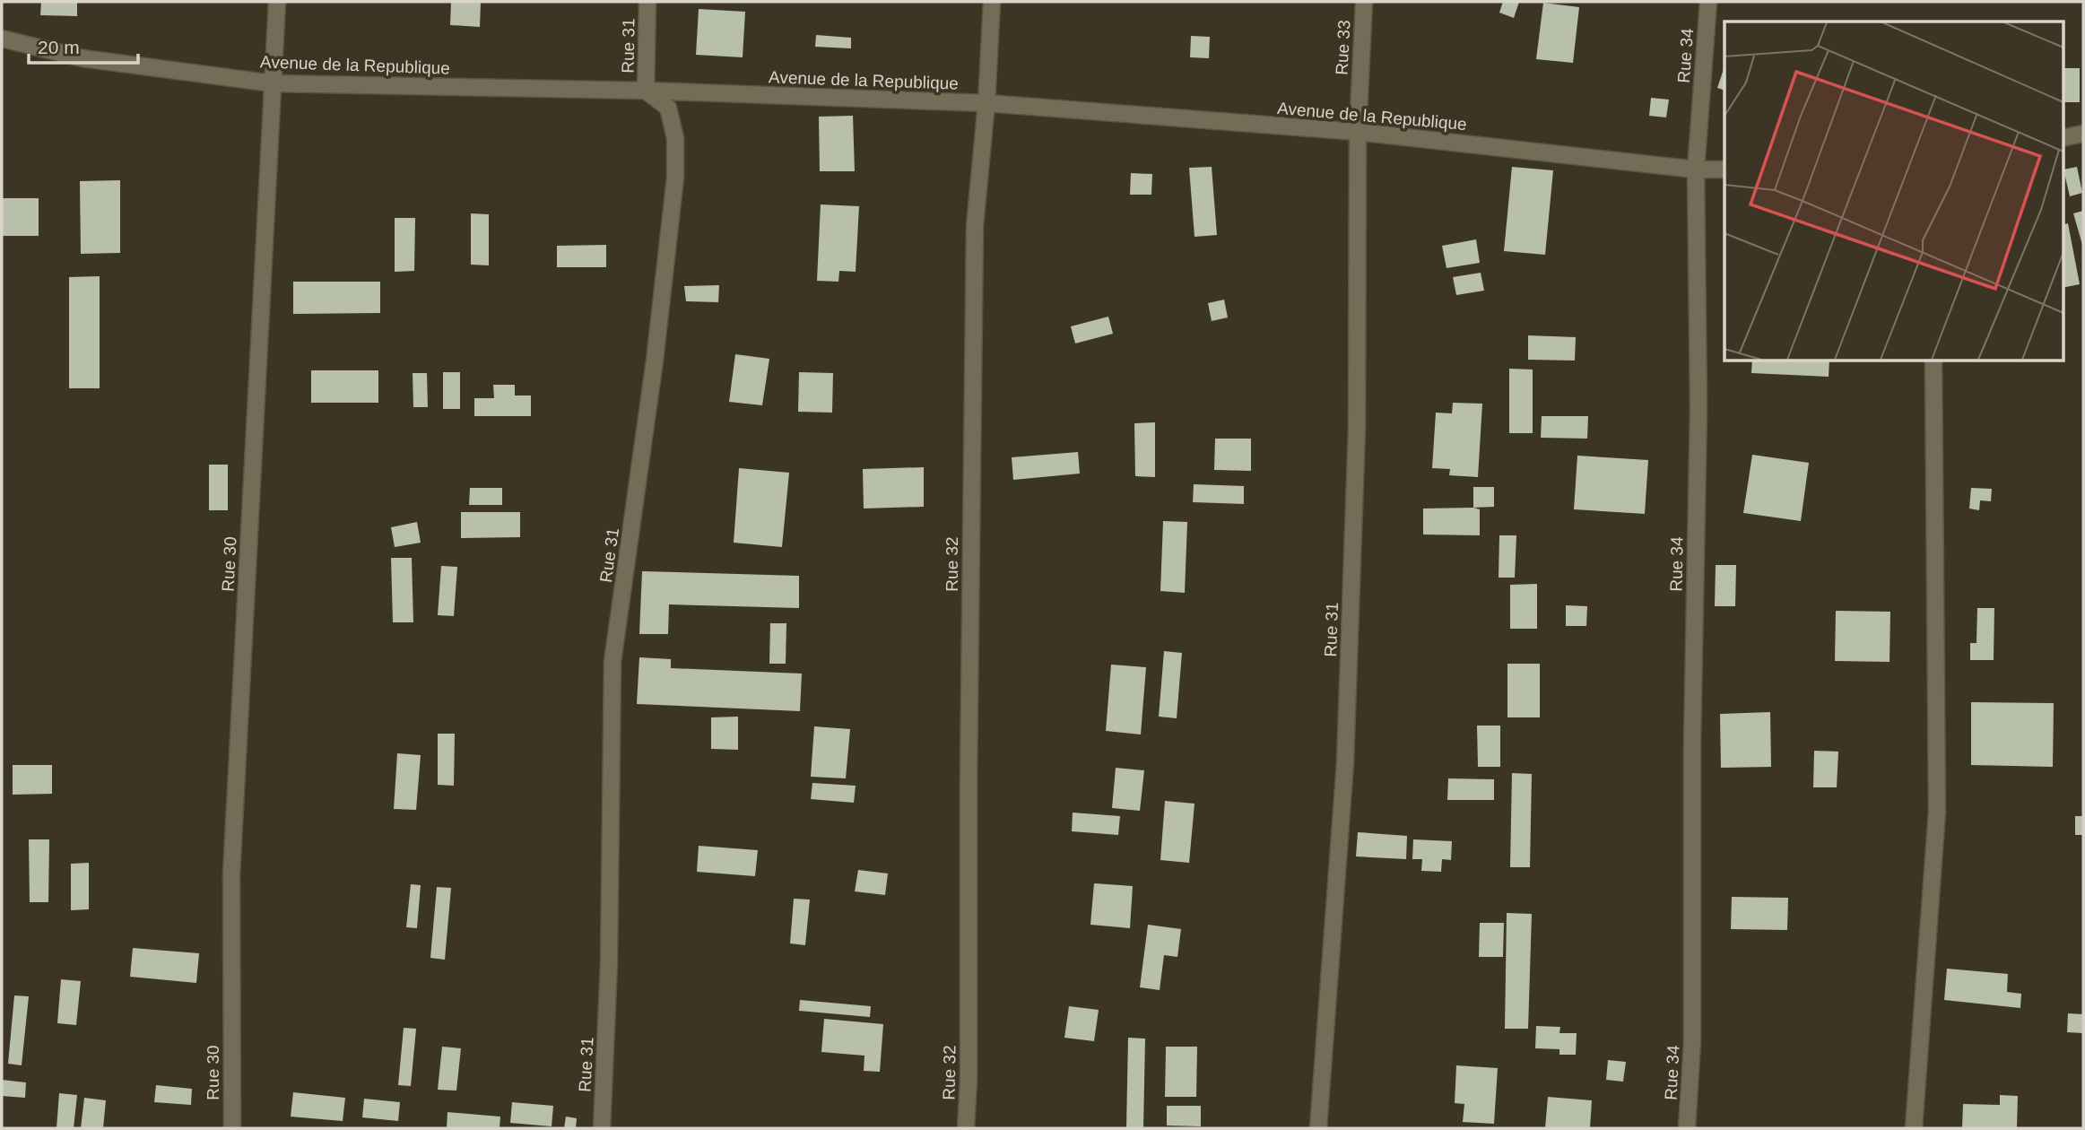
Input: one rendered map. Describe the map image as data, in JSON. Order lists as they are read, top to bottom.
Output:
{
  "streets": {
    "street": [
      "Rue 31",
      "Rue 33",
      "Rue 34",
      "Avenue de la Republique",
      "Rue 30",
      "Rue 32"
    ]
  },
  "crossings": [
    ["Rue 31", "Rue 33"],
    ["Rue 31", "Avenue de la Republique"],
    ["Rue 33", "Avenue de la Republique"],
    ["Rue 34", "Avenue de la Republique"],
    ["Avenue de la Republique", "Rue 30"],
    ["Avenue de la Republique", "Rue 32"]
  ],
  "scale_bar": "20 m"
}
